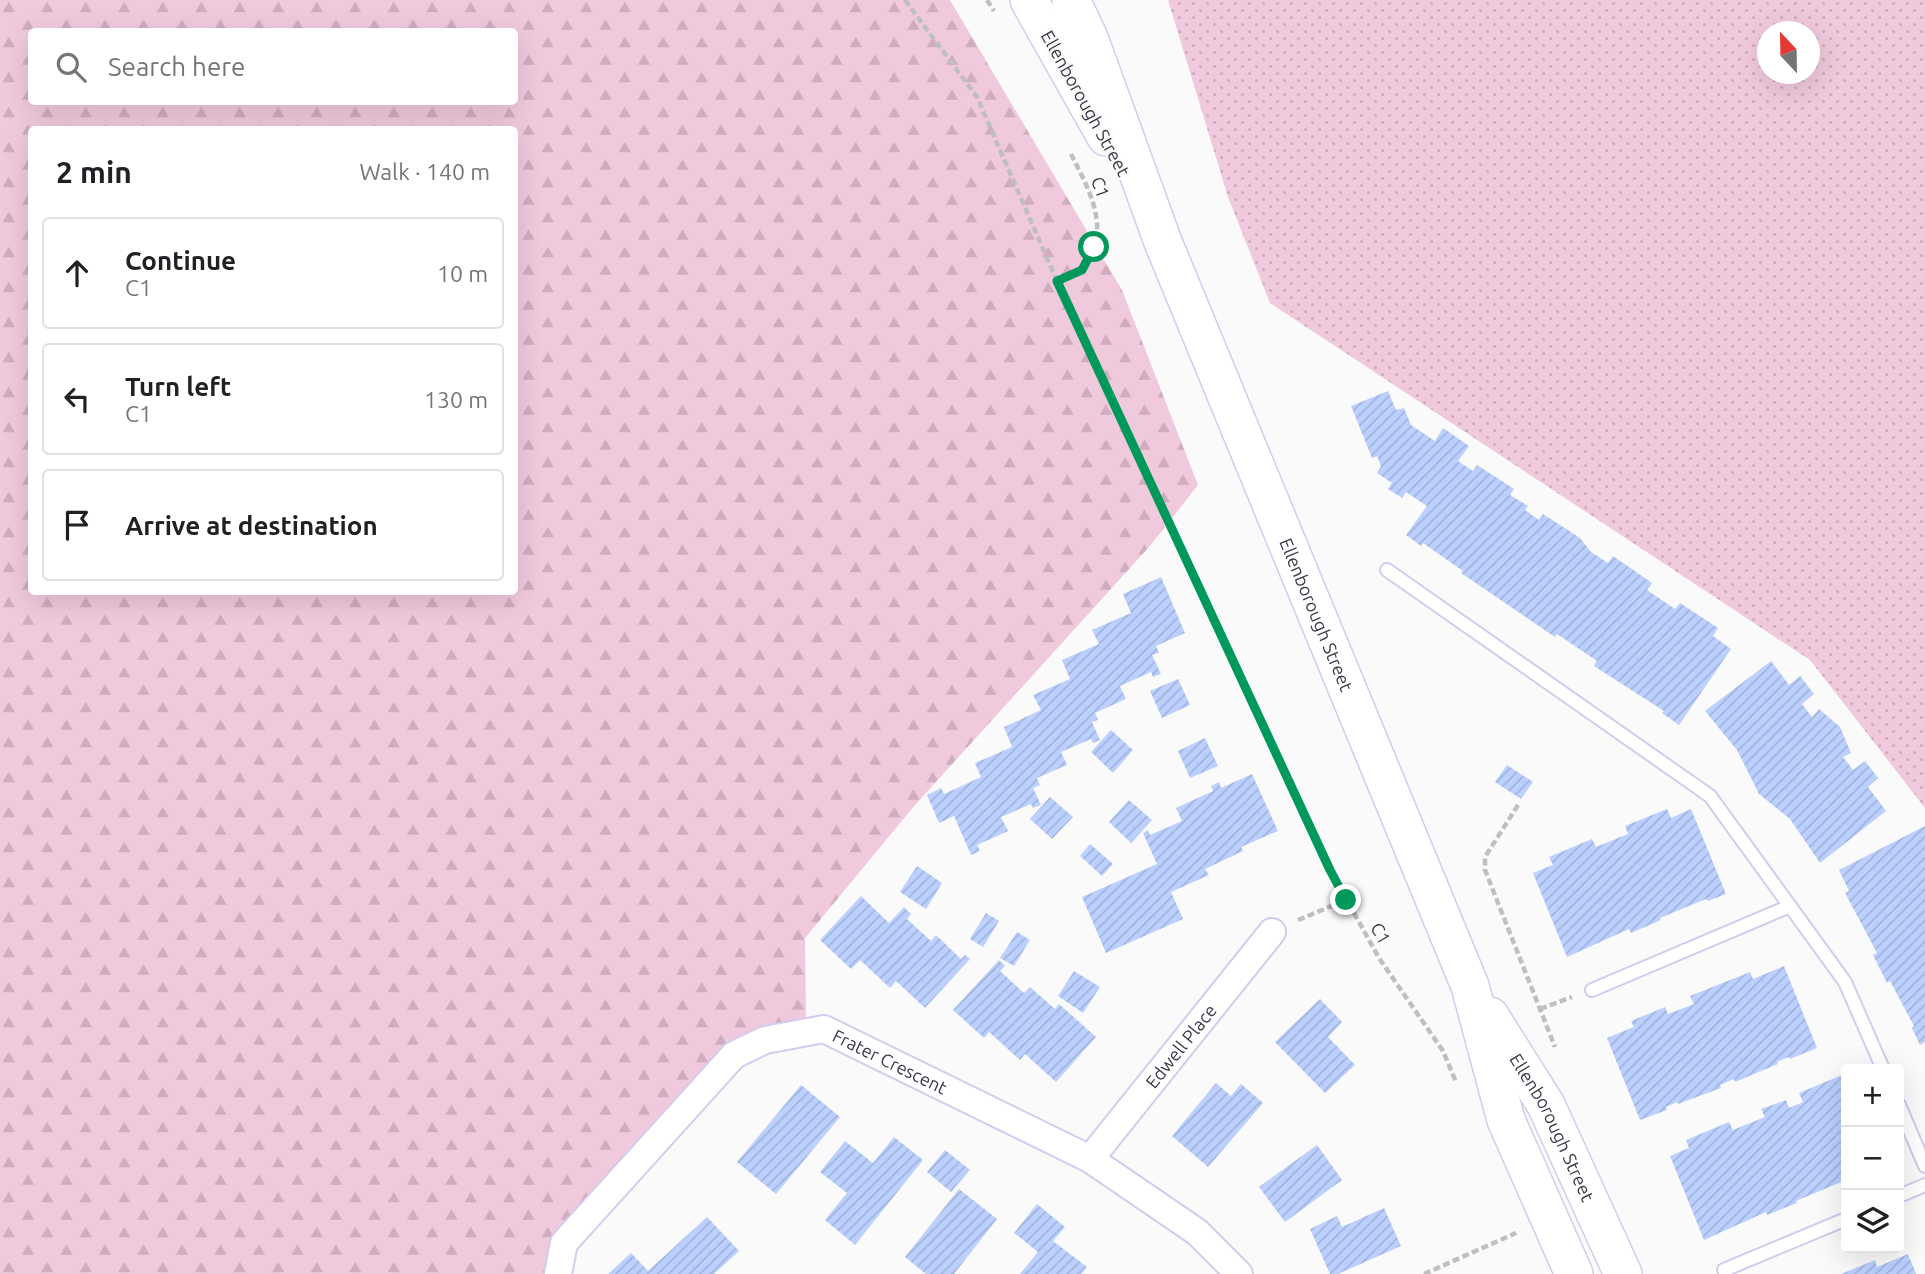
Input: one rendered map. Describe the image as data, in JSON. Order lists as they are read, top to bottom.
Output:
{
  "streets": {
    "main road": ["Ellenborough Street"],
    "street": ["Edwell Place", "Frater Crescent"],
    "path": ["C1"]
  },
  "crossings": [
    ["Edwell Place", "Frater Crescent"]
  ],
  "north": "top",
  "page": {
    "search": "Search here",
    "heading": ["2 min", "Walk · 140 m"],
    "list": [
      ["Continue", "C1", "10 m"],
      ["Turn left", "C1", "130 m"],
      "Arrive at destination"
    ],
    "map_buttons": ["+", "−"]
  }
}
